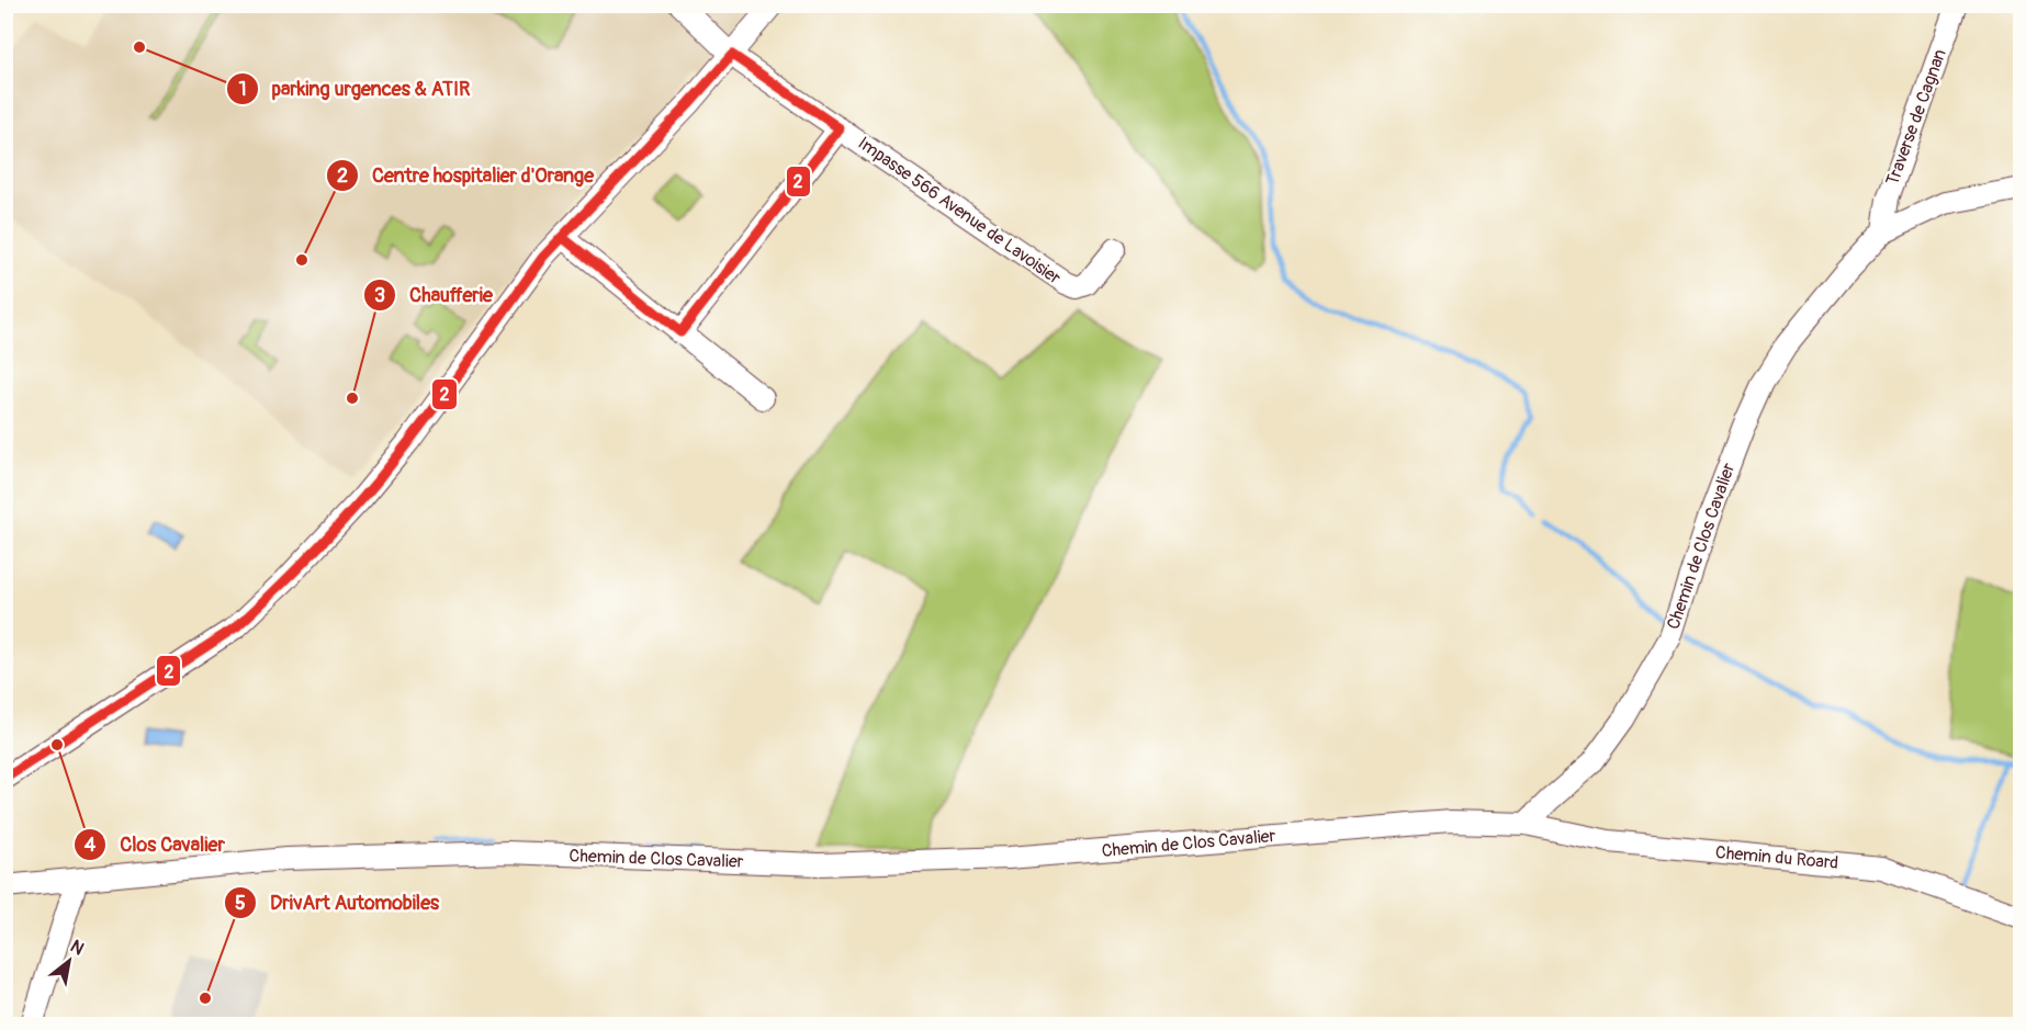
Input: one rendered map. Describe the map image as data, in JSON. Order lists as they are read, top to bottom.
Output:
{
  "streets": {
    "street": [
      "Traverse de Cagnan",
      "Impasse 566 Avenue de Lavoisier",
      "Chemin de Clos Cavalier",
      "Chemin du Roard"
    ]
  },
  "crossings": [
    ["Traverse de Cagnan", "Chemin de Clos Cavalier"],
    ["Chemin de Clos Cavalier", "Chemin du Roard"]
  ],
  "places": [
    "parking urgences & ATIR",
    "Centre hospitalier d'Orange",
    "Chaufferie",
    "Clos Cavalier",
    "DrivArt Automobiles"
  ],
  "lines": ["transit line 2"],
  "north": "top right"
}
